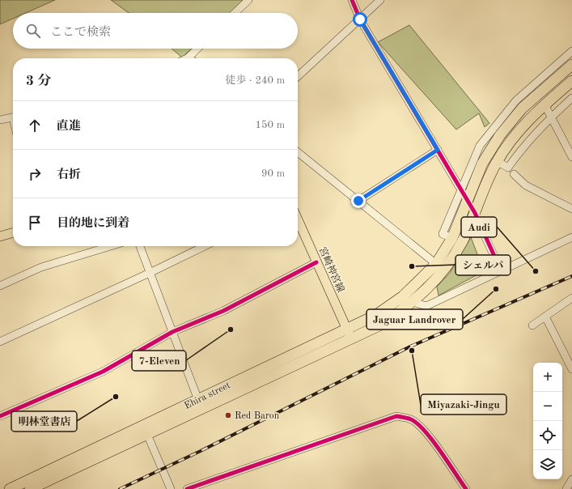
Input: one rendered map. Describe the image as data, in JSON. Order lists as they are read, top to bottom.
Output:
{
  "streets": {
    "highway": ["Ehira street"],
    "main road": ["宮崎神宮線"]
  },
  "crossings": [
    ["宮崎神宮線", "Ehira street"]
  ],
  "places": [
    "シェルパ",
    "Audi",
    "Jaguar Landrover",
    "7-Eleven",
    "Miyazaki-Jingu",
    "明林堂書店",
    "Red Baron"
  ],
  "page": {
    "search": "ここで検索",
    "heading": ["3 分", "徒歩 · 240 m"],
    "list": [
      ["直進", "150 m"],
      ["右折", "90 m"],
      "目的地に到着"
    ],
    "map_buttons": ["+", "−"]
  }
}
